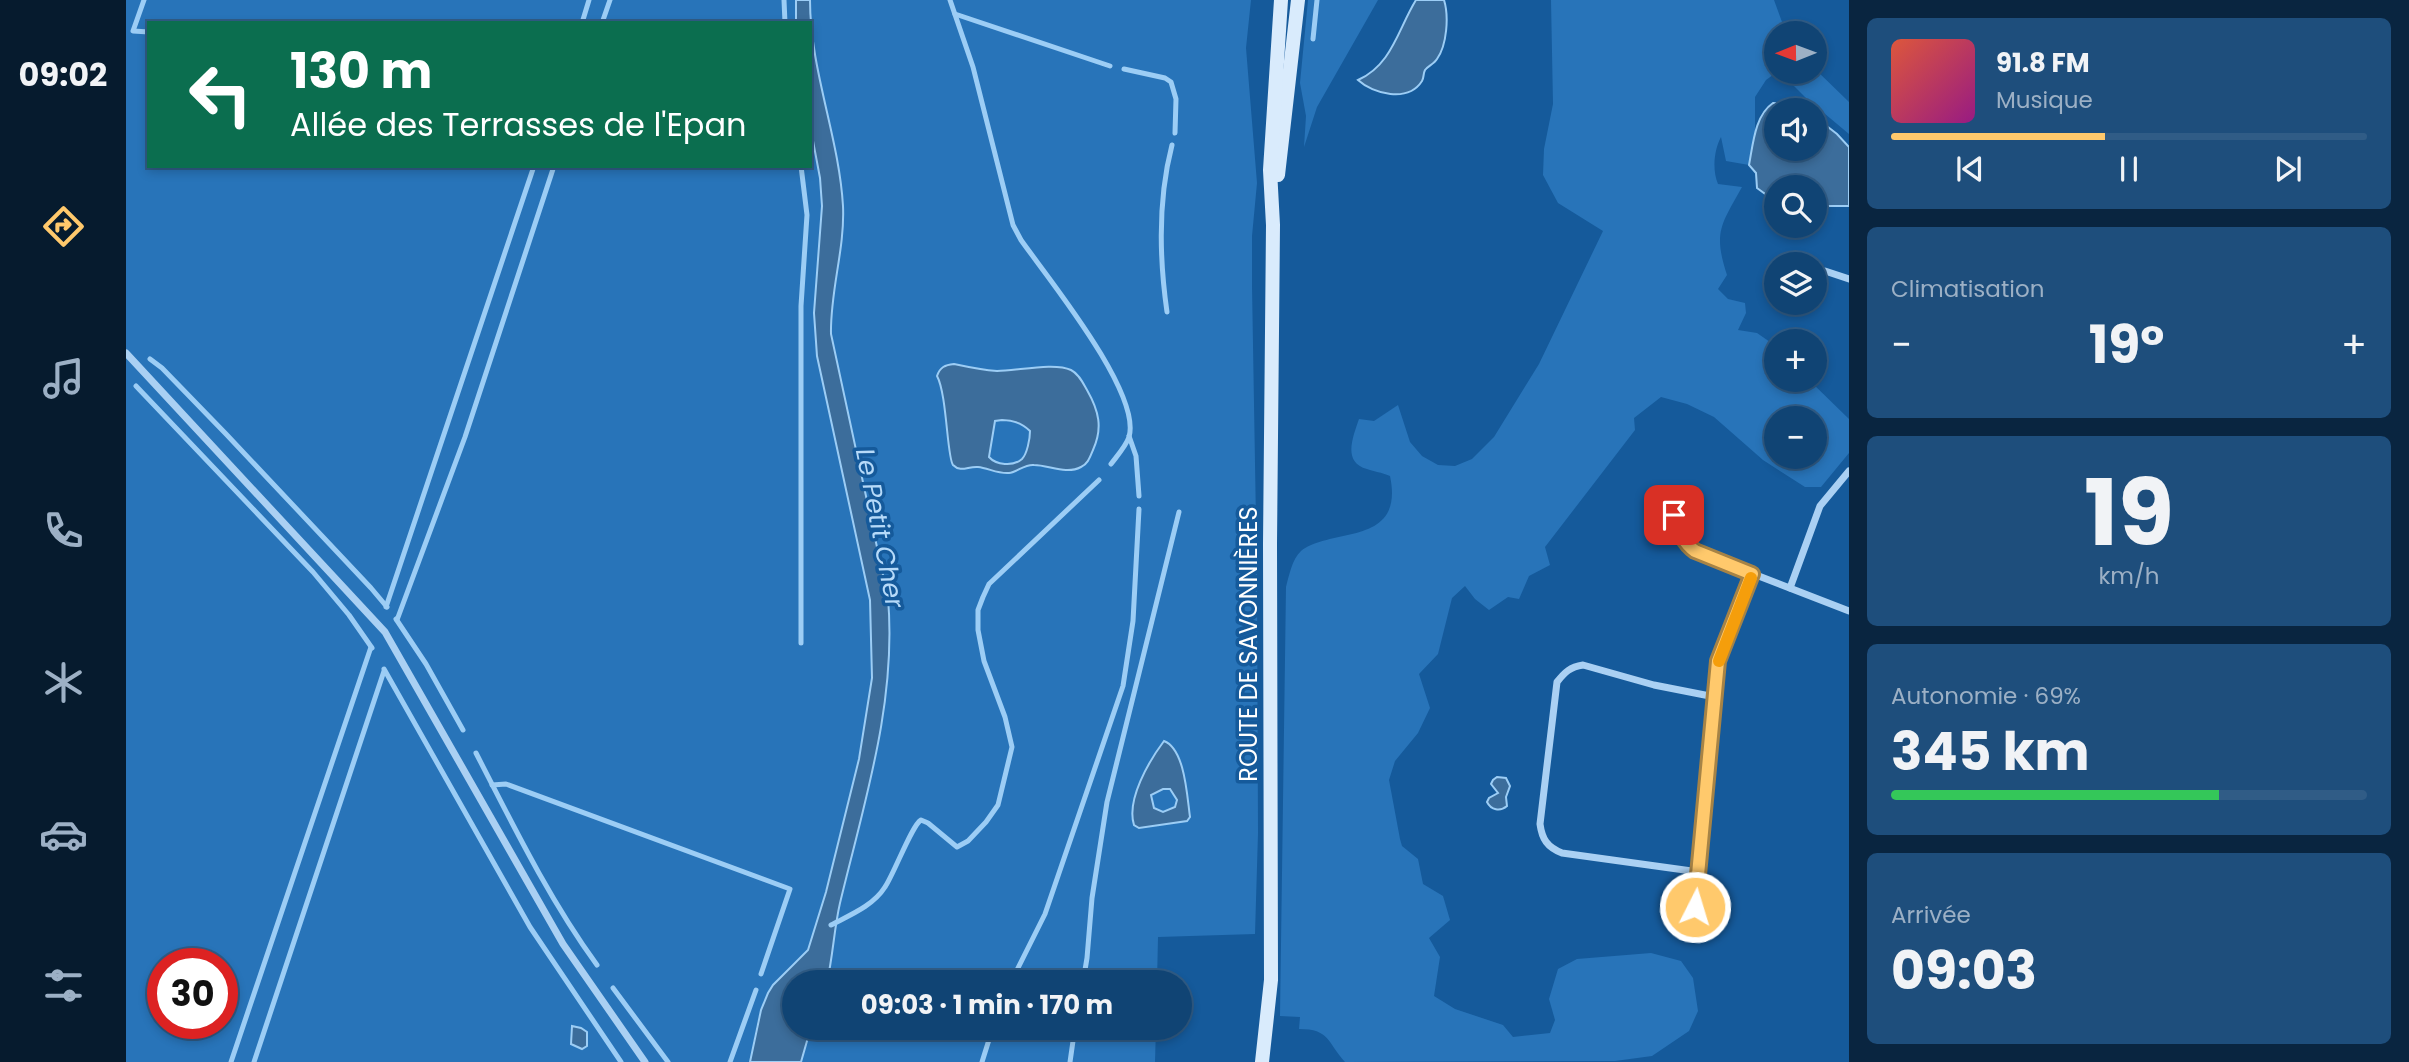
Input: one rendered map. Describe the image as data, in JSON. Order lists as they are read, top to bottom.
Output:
{
  "streets": {
    "main road": ["ROUTE DE SAVONNIÈRES"]
  },
  "water": ["Le Petit Cher"],
  "north": "left",
  "page": {
    "tabs": "09:02",
    "map_buttons": ["+", "−"],
    "turn": ["130 m", "Allée des Terrasses de l'Epan"],
    "song": ["91.8 FM", "Musique"],
    "tile": [
      "Climatisation",
      ["19", "km/h"],
      ["Autonomie · 69%", "345 km"],
      ["Arrivée", "09:03"]
    ],
    "heat": ["−", "19°", "+"],
    "limit": "30",
    "trip": "09:03 · 1 min · 170 m"
  }
}
